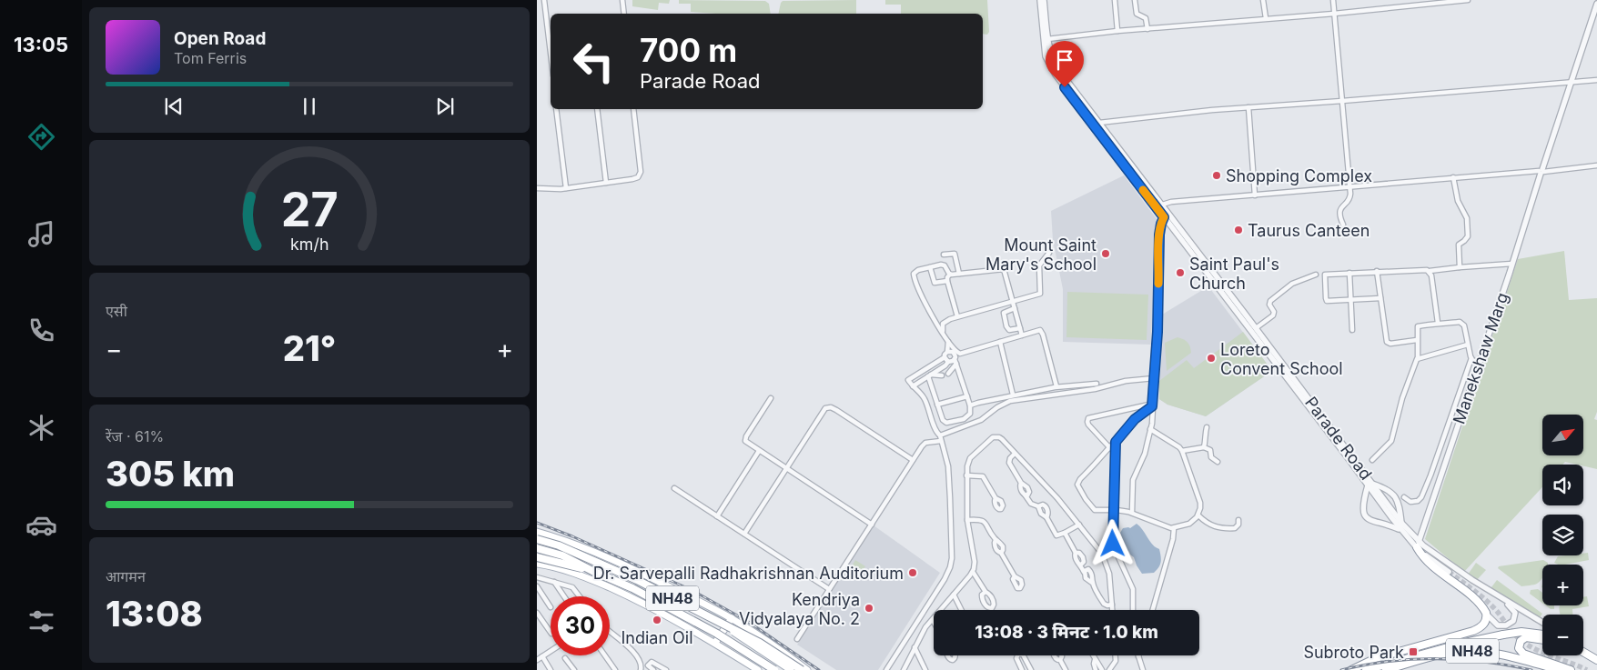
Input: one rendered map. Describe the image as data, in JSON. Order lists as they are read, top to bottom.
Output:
{
  "streets": {
    "highway": ["NH48"],
    "street": ["Manekshaw Marg", "Parade Road"]
  },
  "crossings": [
    ["Manekshaw Marg", "Parade Road"]
  ],
  "places": {
    "other": [
      "Shopping Complex",
      "Taurus Canteen",
      "Mount Saint Mary's School",
      "Saint Paul's Church",
      "Loreto Convent School",
      "Dr. Sarvepalli Radhakrishnan Auditorium",
      "Kendriya Vidyalaya No. 2",
      "Indian Oil"
    ],
    "transit": ["Subroto Park"]
  },
  "north": "top right",
  "page": {
    "tabs": "13:05",
    "turn": ["700 m", "Parade Road"],
    "song": ["Open Road", "Tom Ferris"],
    "tile": [
      "एसी",
      ["रेंज · 61%", "305 km"],
      ["आगमन", "13:08"]
    ],
    "heat": ["−", "21°", "+"],
    "map_buttons": ["+", "−"],
    "limit": "30",
    "trip": "13:08 · 3 मिनट · 1.0 km",
    "gauge": ["27", "km/h"]
  }
}
